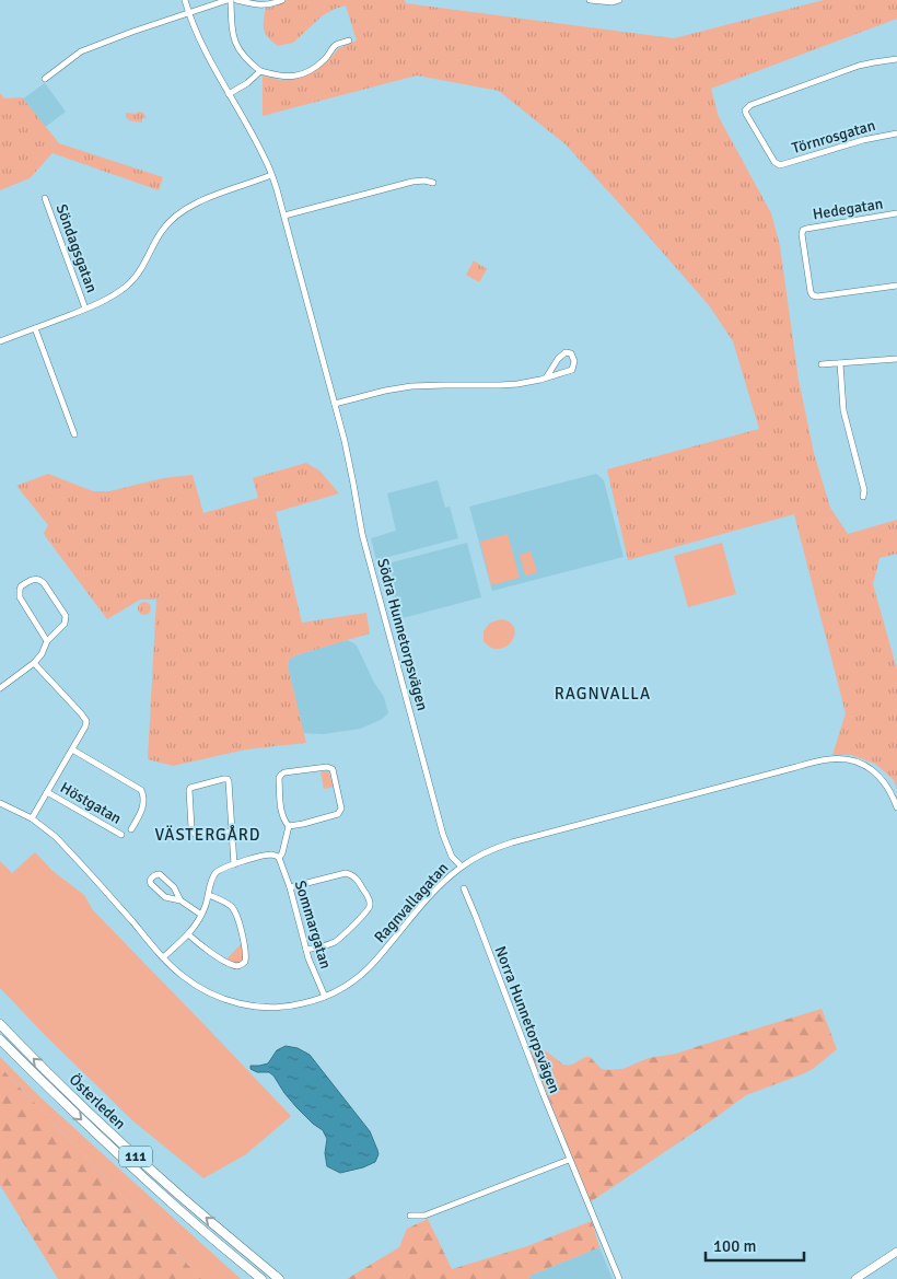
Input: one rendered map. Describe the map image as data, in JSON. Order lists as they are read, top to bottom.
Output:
{
  "streets": {
    "main road": ["Österleden", "111"],
    "street": [
      "Törnrosgatan",
      "Hedegatan",
      "Söndagsgatan",
      "Södra Hunnetorpsvägen",
      "Höstgatan",
      "Ragnvallagatan",
      "Sommargatan",
      "Norra Hunnetorpsvägen"
    ]
  },
  "crossings": [
    ["Södra Hunnetorpsvägen", "Ragnvallagatan"],
    ["Höstgatan", "Ragnvallagatan"],
    ["Ragnvallagatan", "Sommargatan"]
  ],
  "districts": ["RAGNVALLA", "VÄSTERGÅRD"],
  "scale_bar": "100 m"
}
